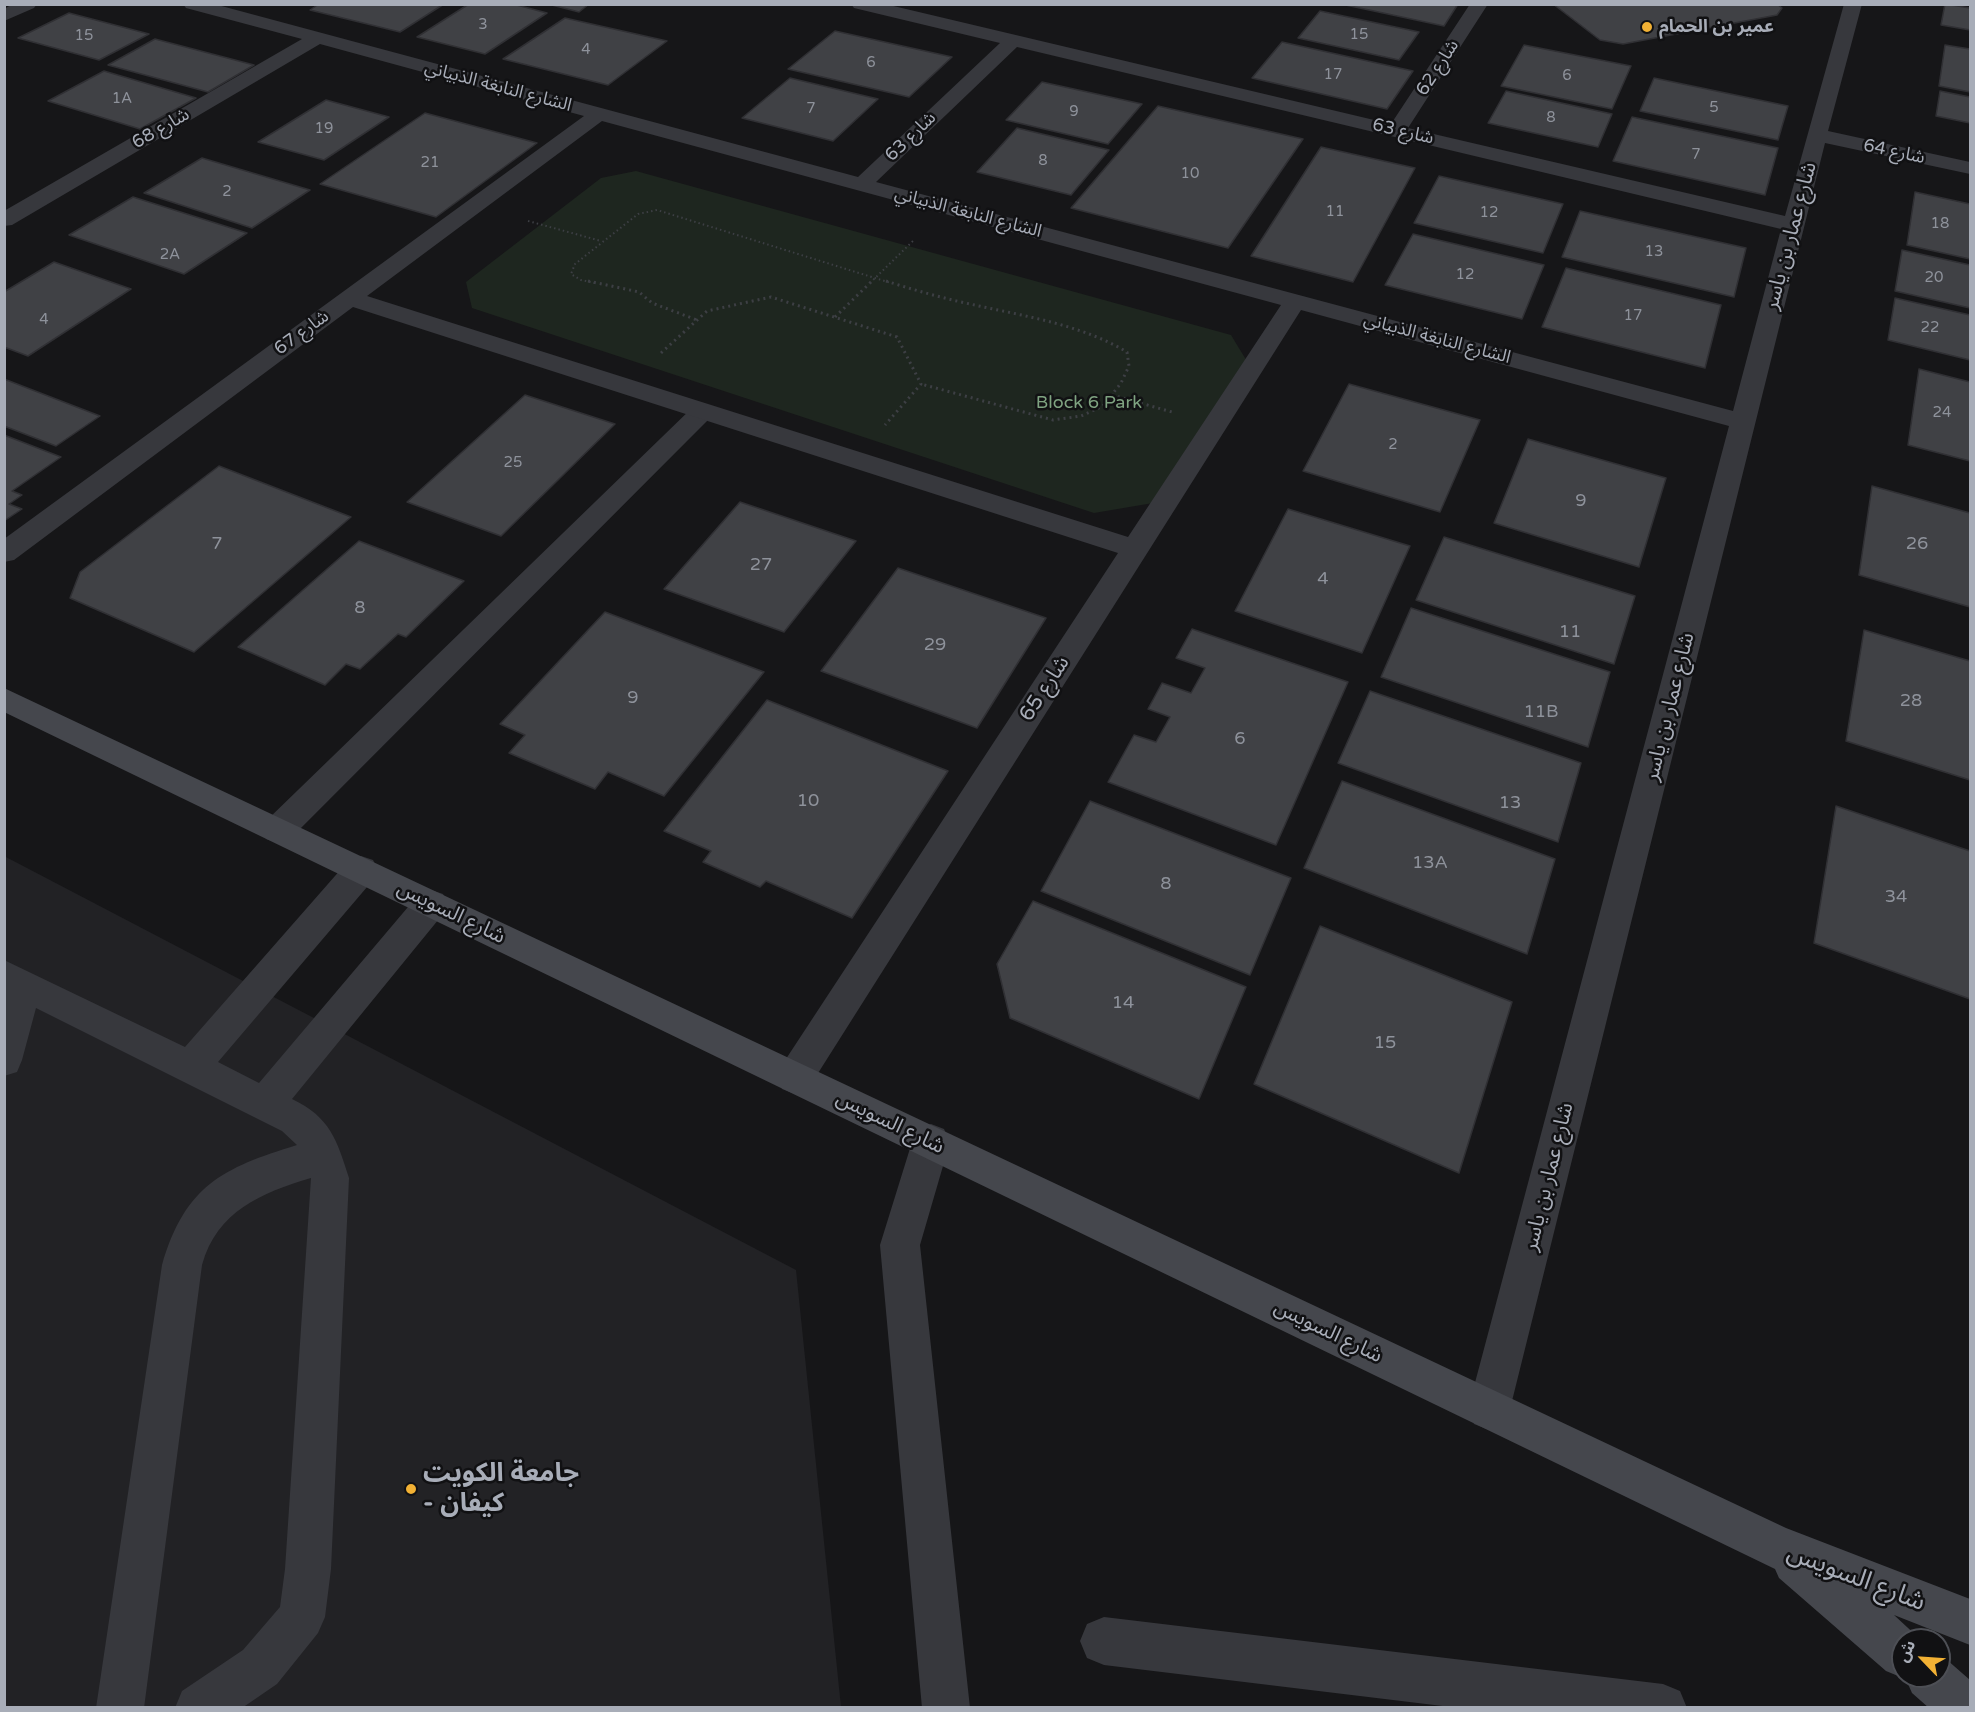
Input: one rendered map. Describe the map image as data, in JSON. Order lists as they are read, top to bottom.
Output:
{
  "streets": {
    "street": [
      "شارع 62",
      "الشارع النابغة الذبياني",
      "شارع 68",
      "شارع 63",
      "شارع 64",
      "شارع عمار بن ياسر",
      "شارع 67",
      "شارع 65",
      "شارع السويس"
    ]
  },
  "crossings": [
    ["شارع 62", "شارع 63"],
    ["الشارع النابغة الذبياني", "شارع 68"],
    ["الشارع النابغة الذبياني", "شارع 63"],
    ["الشارع النابغة الذبياني", "شارع عمار بن ياسر"],
    ["الشارع النابغة الذبياني", "شارع 67"],
    ["الشارع النابغة الذبياني", "شارع 65"],
    ["شارع 63", "شارع عمار بن ياسر"],
    ["شارع 64", "شارع عمار بن ياسر"],
    ["شارع عمار بن ياسر", "شارع السويس"],
    ["شارع 65", "شارع السويس"]
  ],
  "parks": ["Block 6 Park"],
  "places": ["عمير بن الحمام", "جامعة الكويت - كيفان"],
  "house_numbers": [
    "3",
    "15",
    "15",
    "4",
    "6",
    "17",
    "6",
    "1A",
    "5",
    "7",
    "9",
    "8",
    "19",
    "7",
    "8",
    "21",
    "10",
    "2",
    "11",
    "12",
    "18",
    "13",
    "2A",
    "12",
    "20",
    "17",
    "4",
    "22",
    "24",
    "2",
    "25",
    "9",
    "7",
    "26",
    "27",
    "4",
    "8",
    "11",
    "29",
    "9",
    "28",
    "11B",
    "6",
    "10",
    "13",
    "13A",
    "8",
    "34",
    "14",
    "15"
  ],
  "north": "top left"
}
